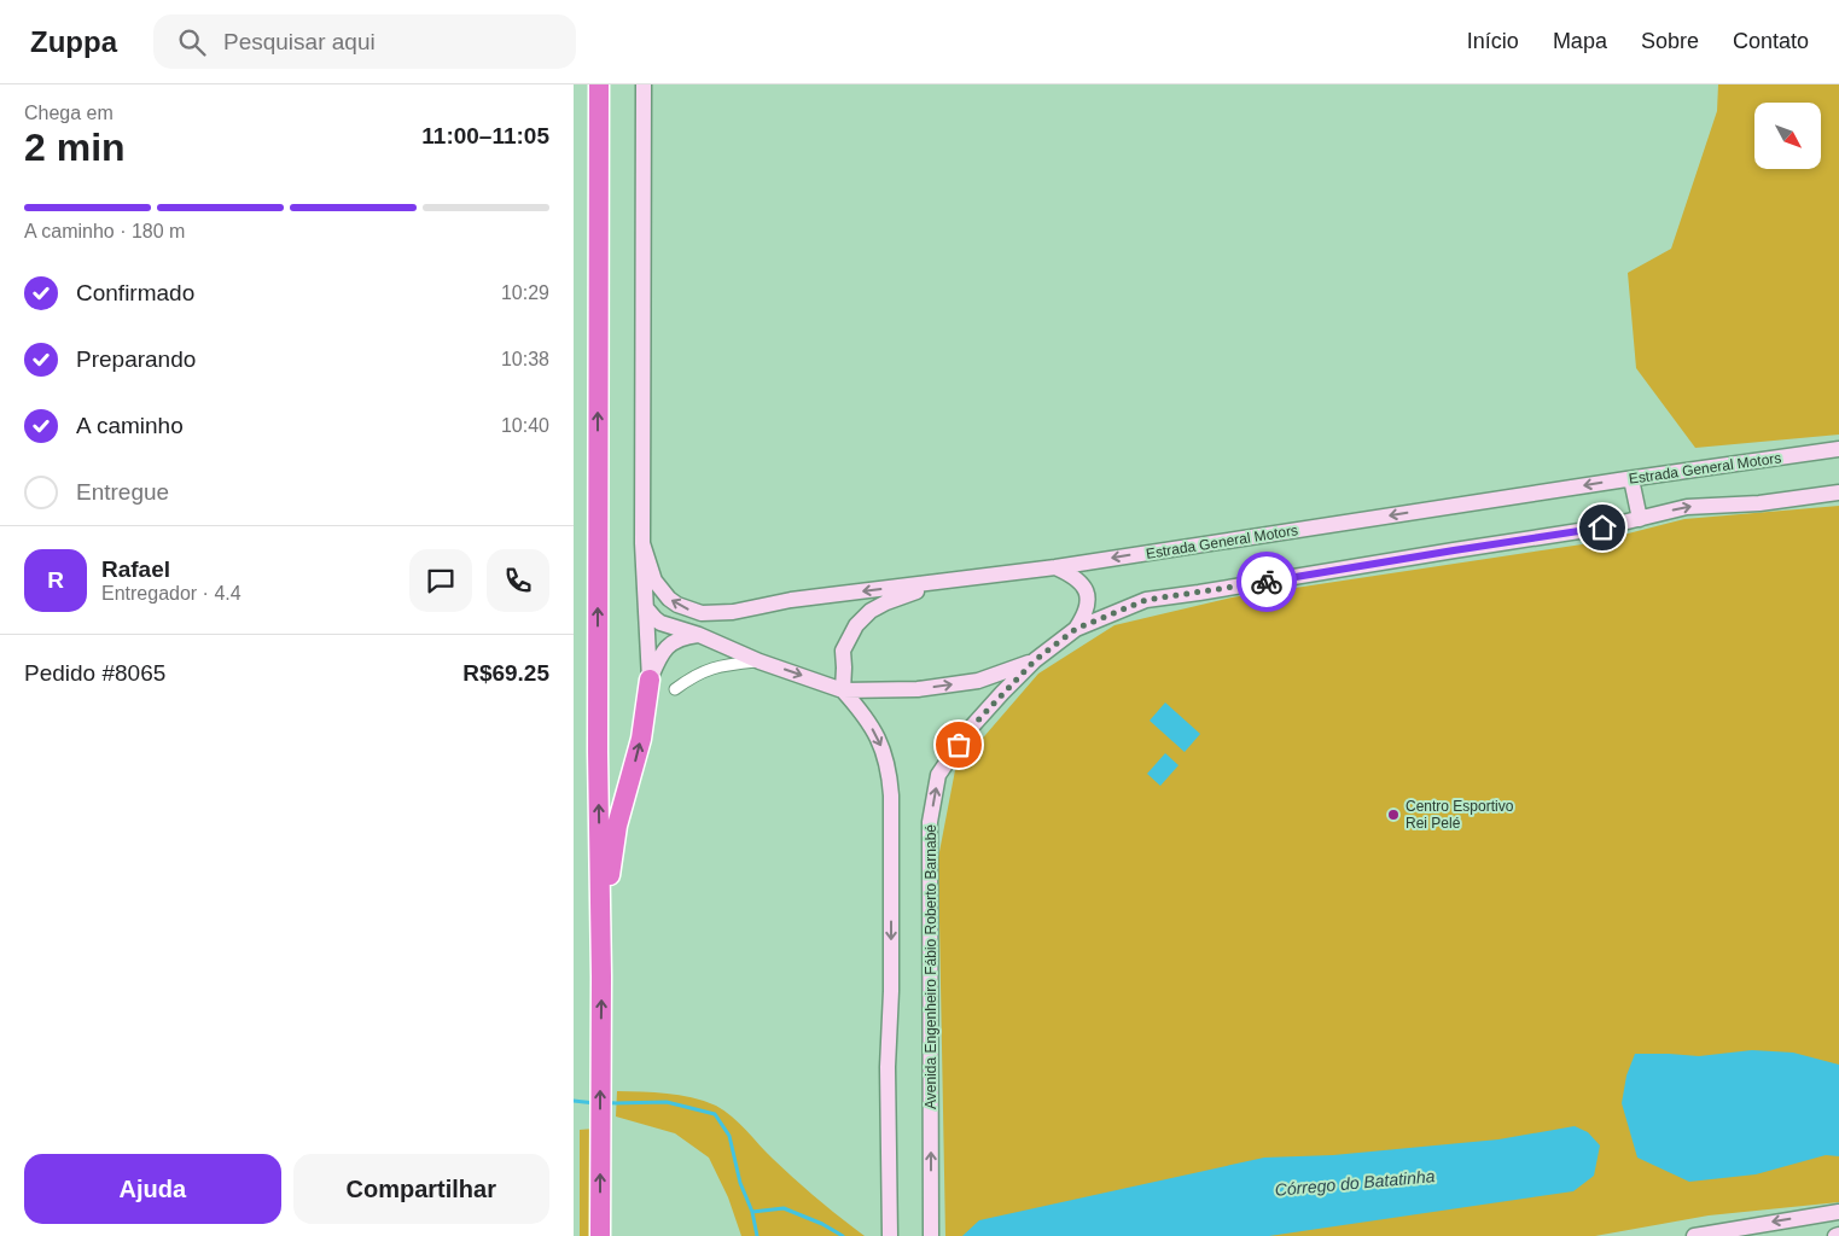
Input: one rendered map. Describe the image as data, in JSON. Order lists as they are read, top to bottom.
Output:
{
  "streets": {
    "main road": ["Estrada General Motors", "Avenida Engenheiro Fábio Roberto Barnabé"]
  },
  "water": ["Córrego do Batatinha"],
  "places": ["Centro Esportivo Rei Pelé"],
  "north": "bottom right",
  "page": {
    "header": "Zuppa",
    "search": "Pesquisar aqui",
    "nav": [
      "Início",
      "Mapa",
      "Sobre",
      "Contato"
    ],
    "heading": ["2 min", "Chega em", "11:00–11:05"],
    "panel": [
      "Rafael",
      "Entregador · 4.4",
      "Pedido #8065",
      "R$69.25"
    ],
    "bar": "A caminho · 180 m",
    "list": [
      ["Confirmado", "10:29"],
      ["Preparando", "10:38"],
      ["A caminho", "10:40"],
      "Entregue"
    ],
    "round": "R",
    "buttons": ["Ajuda", "Compartilhar"]
  }
}
